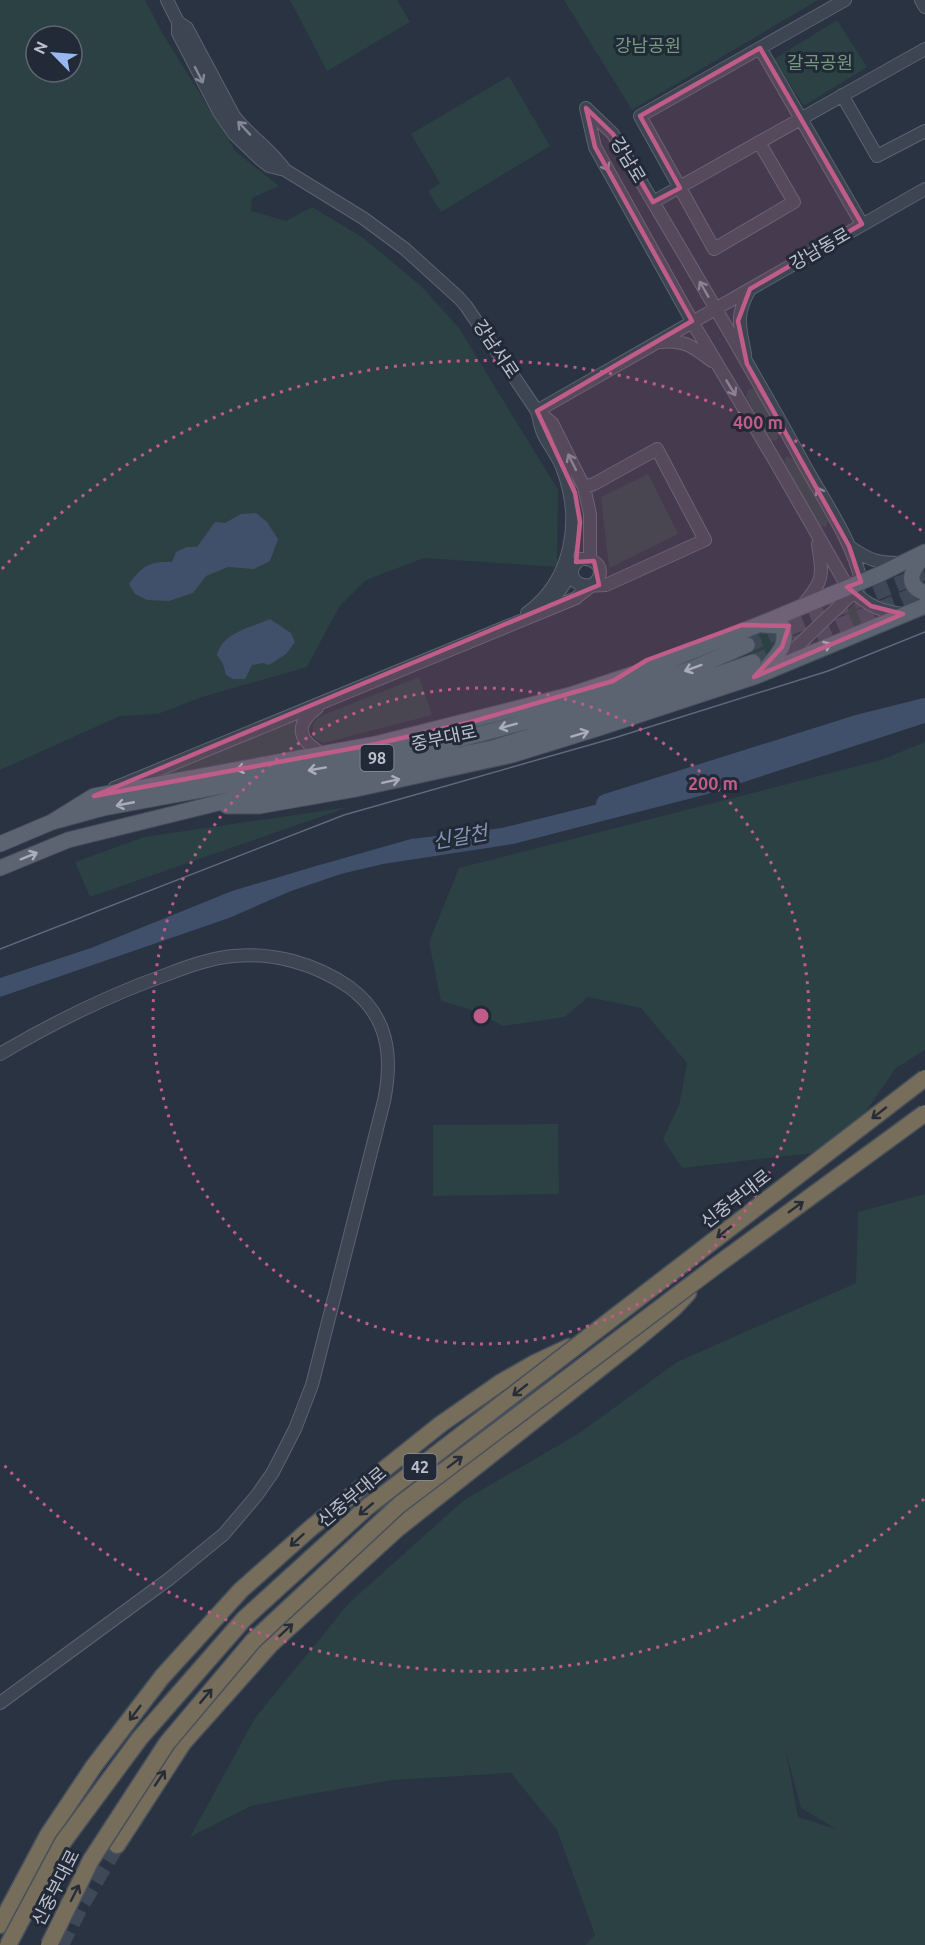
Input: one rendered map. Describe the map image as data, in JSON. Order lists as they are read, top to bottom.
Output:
{
  "streets": {
    "highway": ["신중부대로", "42"],
    "main road": ["중부대로", "98"],
    "street": ["강남로", "강남동로", "강남서로"]
  },
  "crossings": [
    ["강남로", "강남동로"]
  ],
  "water": ["신갈천"],
  "parks": ["강남공원", "갈곡공원"],
  "north": "top left",
  "rings": ["400 m", "200 m"]
}
